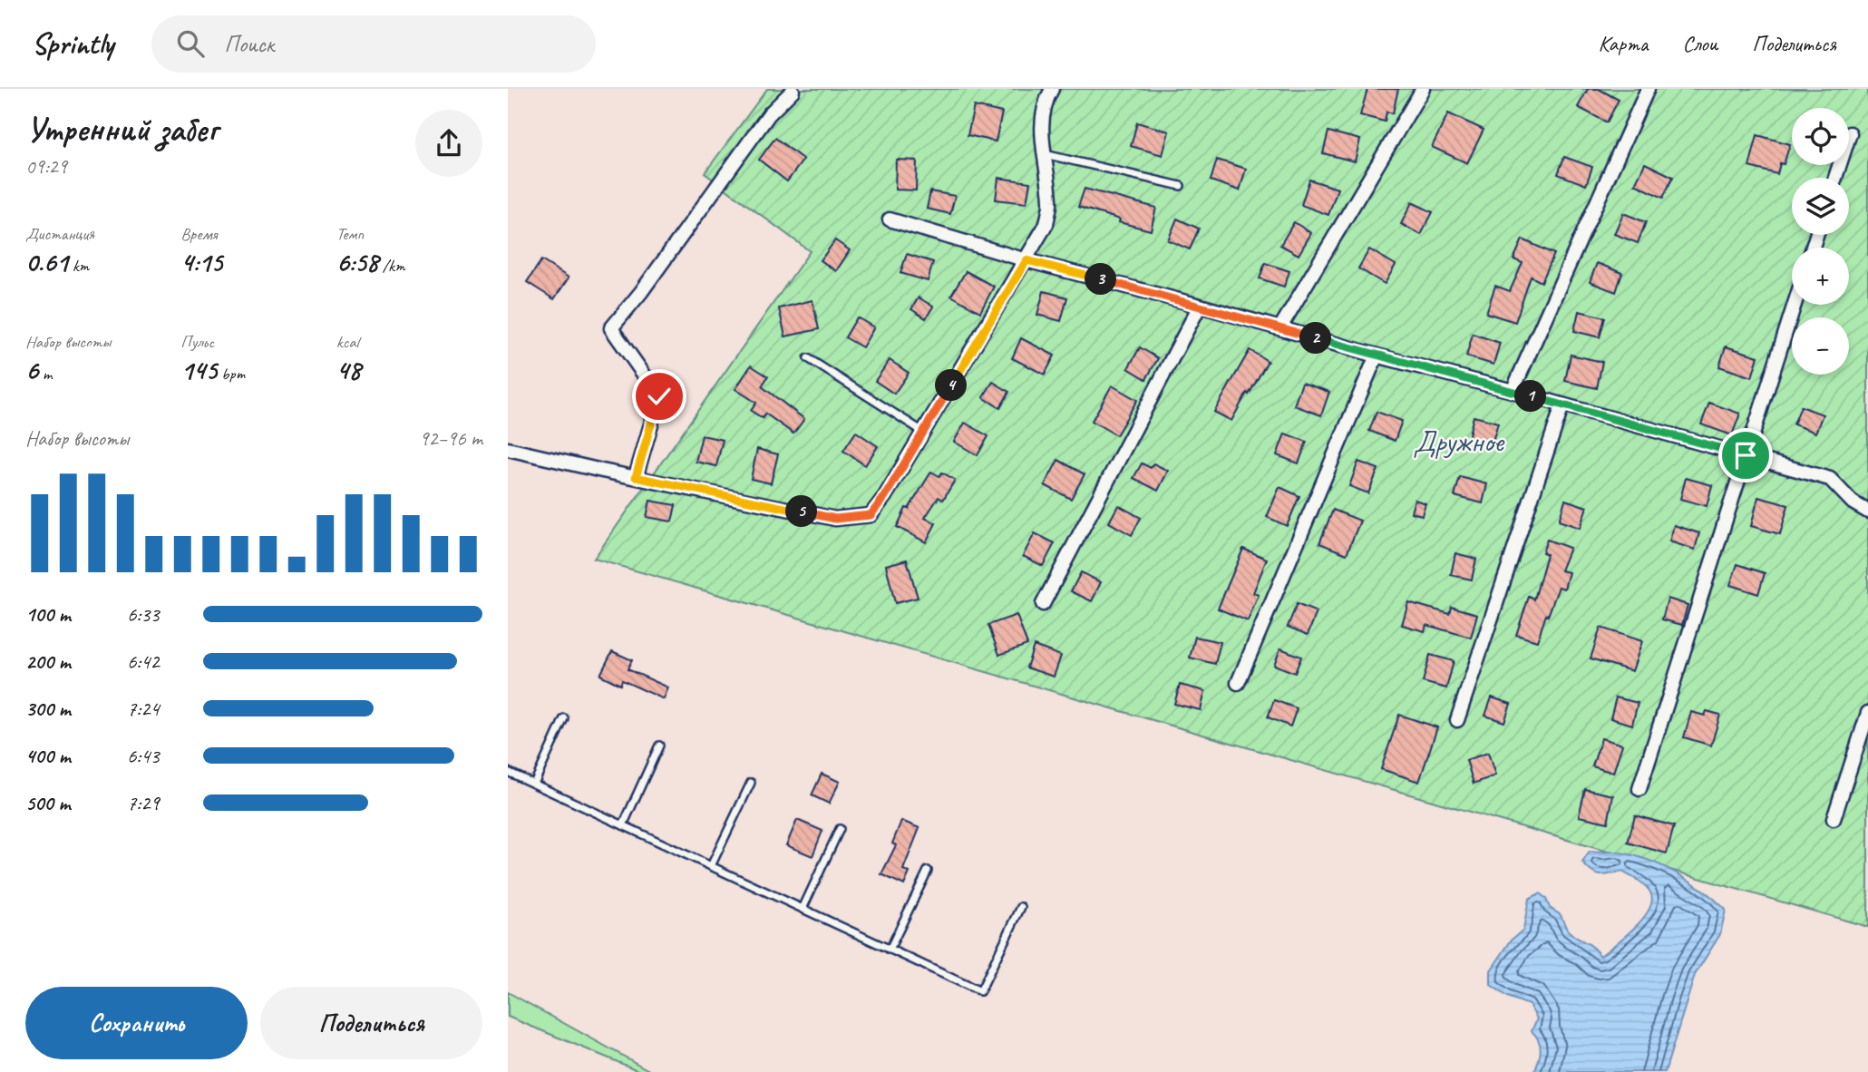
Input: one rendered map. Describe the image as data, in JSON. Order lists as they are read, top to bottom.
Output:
{
  "parks": ["Дружное"],
  "page": {
    "header": "Sprintly",
    "search": "Поиск",
    "nav": ["Карта", "Слои", "Поделиться"],
    "heading": ["Утренний забег", "09:29"],
    "map_buttons": ["+", "−"],
    "stats": [
      ["Дистанция", "0.61 km"],
      ["Время", "4:15"],
      ["Темп", "6:58 /km"],
      ["Набор высоты", "6 m"],
      ["Пульс", "145 bpm"],
      ["kcal", "48"]
    ],
    "pins": [
      "3",
      "2",
      "4",
      "1",
      "5"
    ],
    "chart": ["Набор высоты", "92–96 m"],
    "list": [
      {
        "name": "100 m",
        "note": "6:33"
      },
      {
        "name": "200 m",
        "note": "6:42"
      },
      {
        "name": "300 m",
        "note": "7:24"
      },
      {
        "name": "400 m",
        "note": "6:43"
      },
      {
        "name": "500 m",
        "note": "7:29"
      }
    ],
    "buttons": ["Сохранить", "Поделиться"]
  }
}
